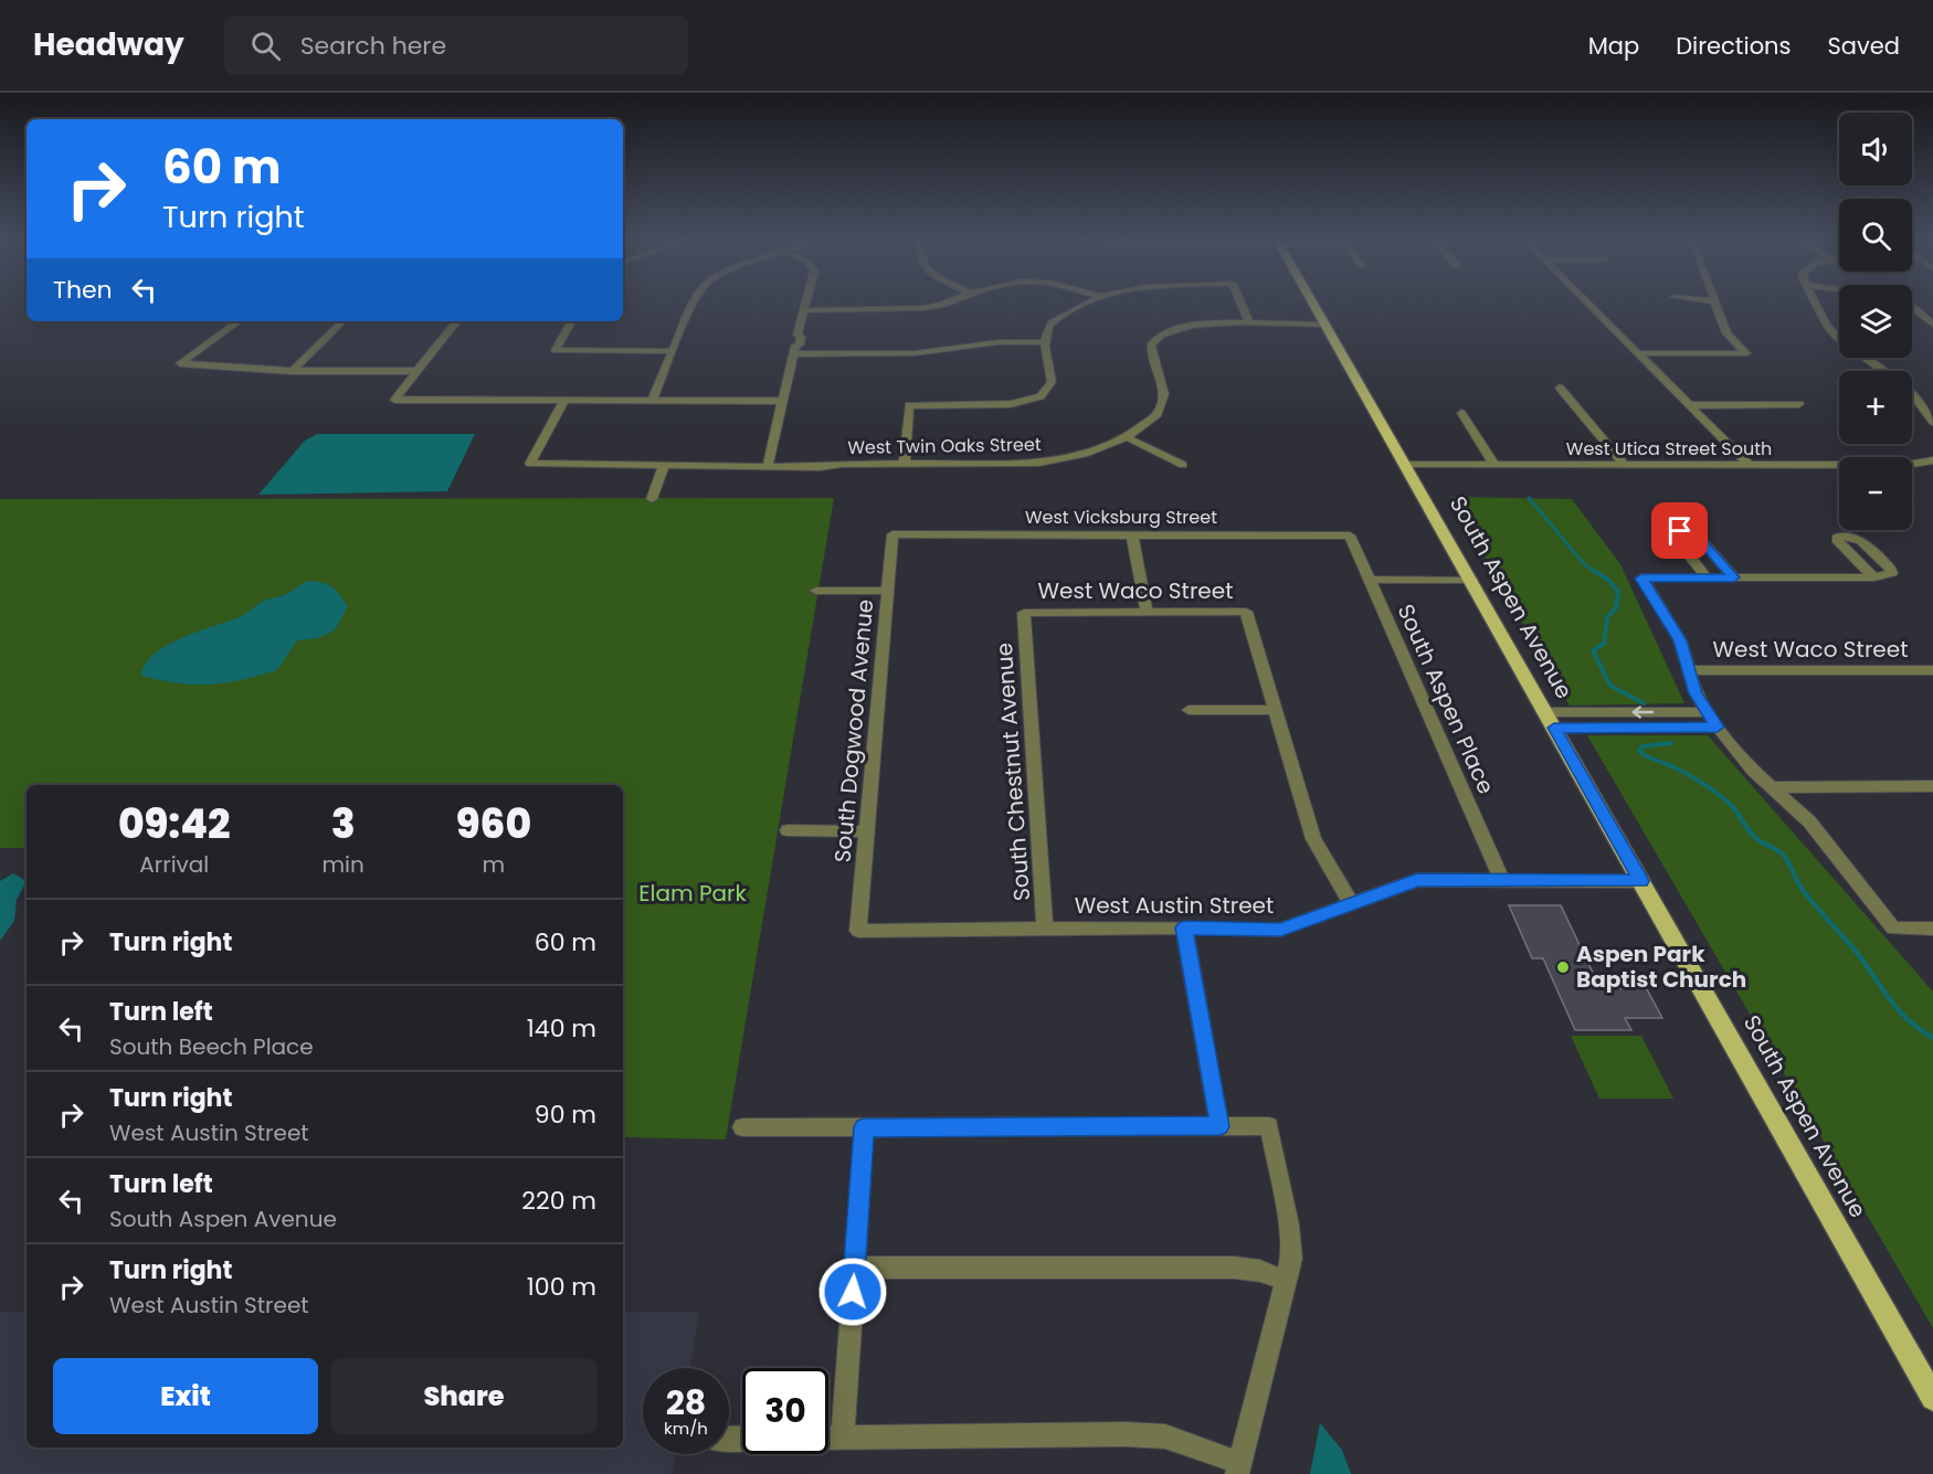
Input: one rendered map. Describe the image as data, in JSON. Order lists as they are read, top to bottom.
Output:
{
  "streets": {
    "main road": ["South Aspen Avenue"],
    "street": [
      "West Twin Oaks Street",
      "West Utica Street South",
      "West Vicksburg Street",
      "West Waco Street",
      "South Aspen Place",
      "South Dogwood Avenue",
      "South Chestnut Avenue",
      "West Austin Street"
    ]
  },
  "crossings": [
    ["West Twin Oaks Street", "South Aspen Avenue"],
    ["West Utica Street South", "South Aspen Avenue"],
    ["West Vicksburg Street", "South Aspen Place"],
    ["West Vicksburg Street", "South Dogwood Avenue"],
    ["West Waco Street", "South Chestnut Avenue"],
    ["South Aspen Avenue", "West Austin Street"],
    ["South Aspen Place", "West Austin Street"],
    ["South Dogwood Avenue", "West Austin Street"],
    ["South Chestnut Avenue", "West Austin Street"]
  ],
  "parks": ["Elam Park"],
  "places": ["Aspen Park Baptist Church"],
  "page": {
    "header": "Headway",
    "search": "Search here",
    "nav": ["Map", "Directions", "Saved"],
    "map_buttons": ["+", "−"],
    "turn": ["60 m", "Turn right"],
    "then": "Then",
    "eta": [
      "09:42",
      "Arrival",
      "3",
      "min",
      "960",
      "m"
    ],
    "list": [
      {
        "name": "Turn right",
        "value": "60 m"
      },
      {
        "name": "Turn left",
        "note": "South Beech Place",
        "value": "140 m"
      },
      {
        "name": "Turn right",
        "note": "West Austin Street",
        "value": "90 m"
      },
      {
        "name": "Turn left",
        "note": "South Aspen Avenue",
        "value": "220 m"
      },
      {
        "name": "Turn right",
        "note": "West Austin Street",
        "value": "100 m"
      }
    ],
    "buttons": ["Exit", "Share"],
    "speed": "28 km/h",
    "limit": "30"
  }
}
